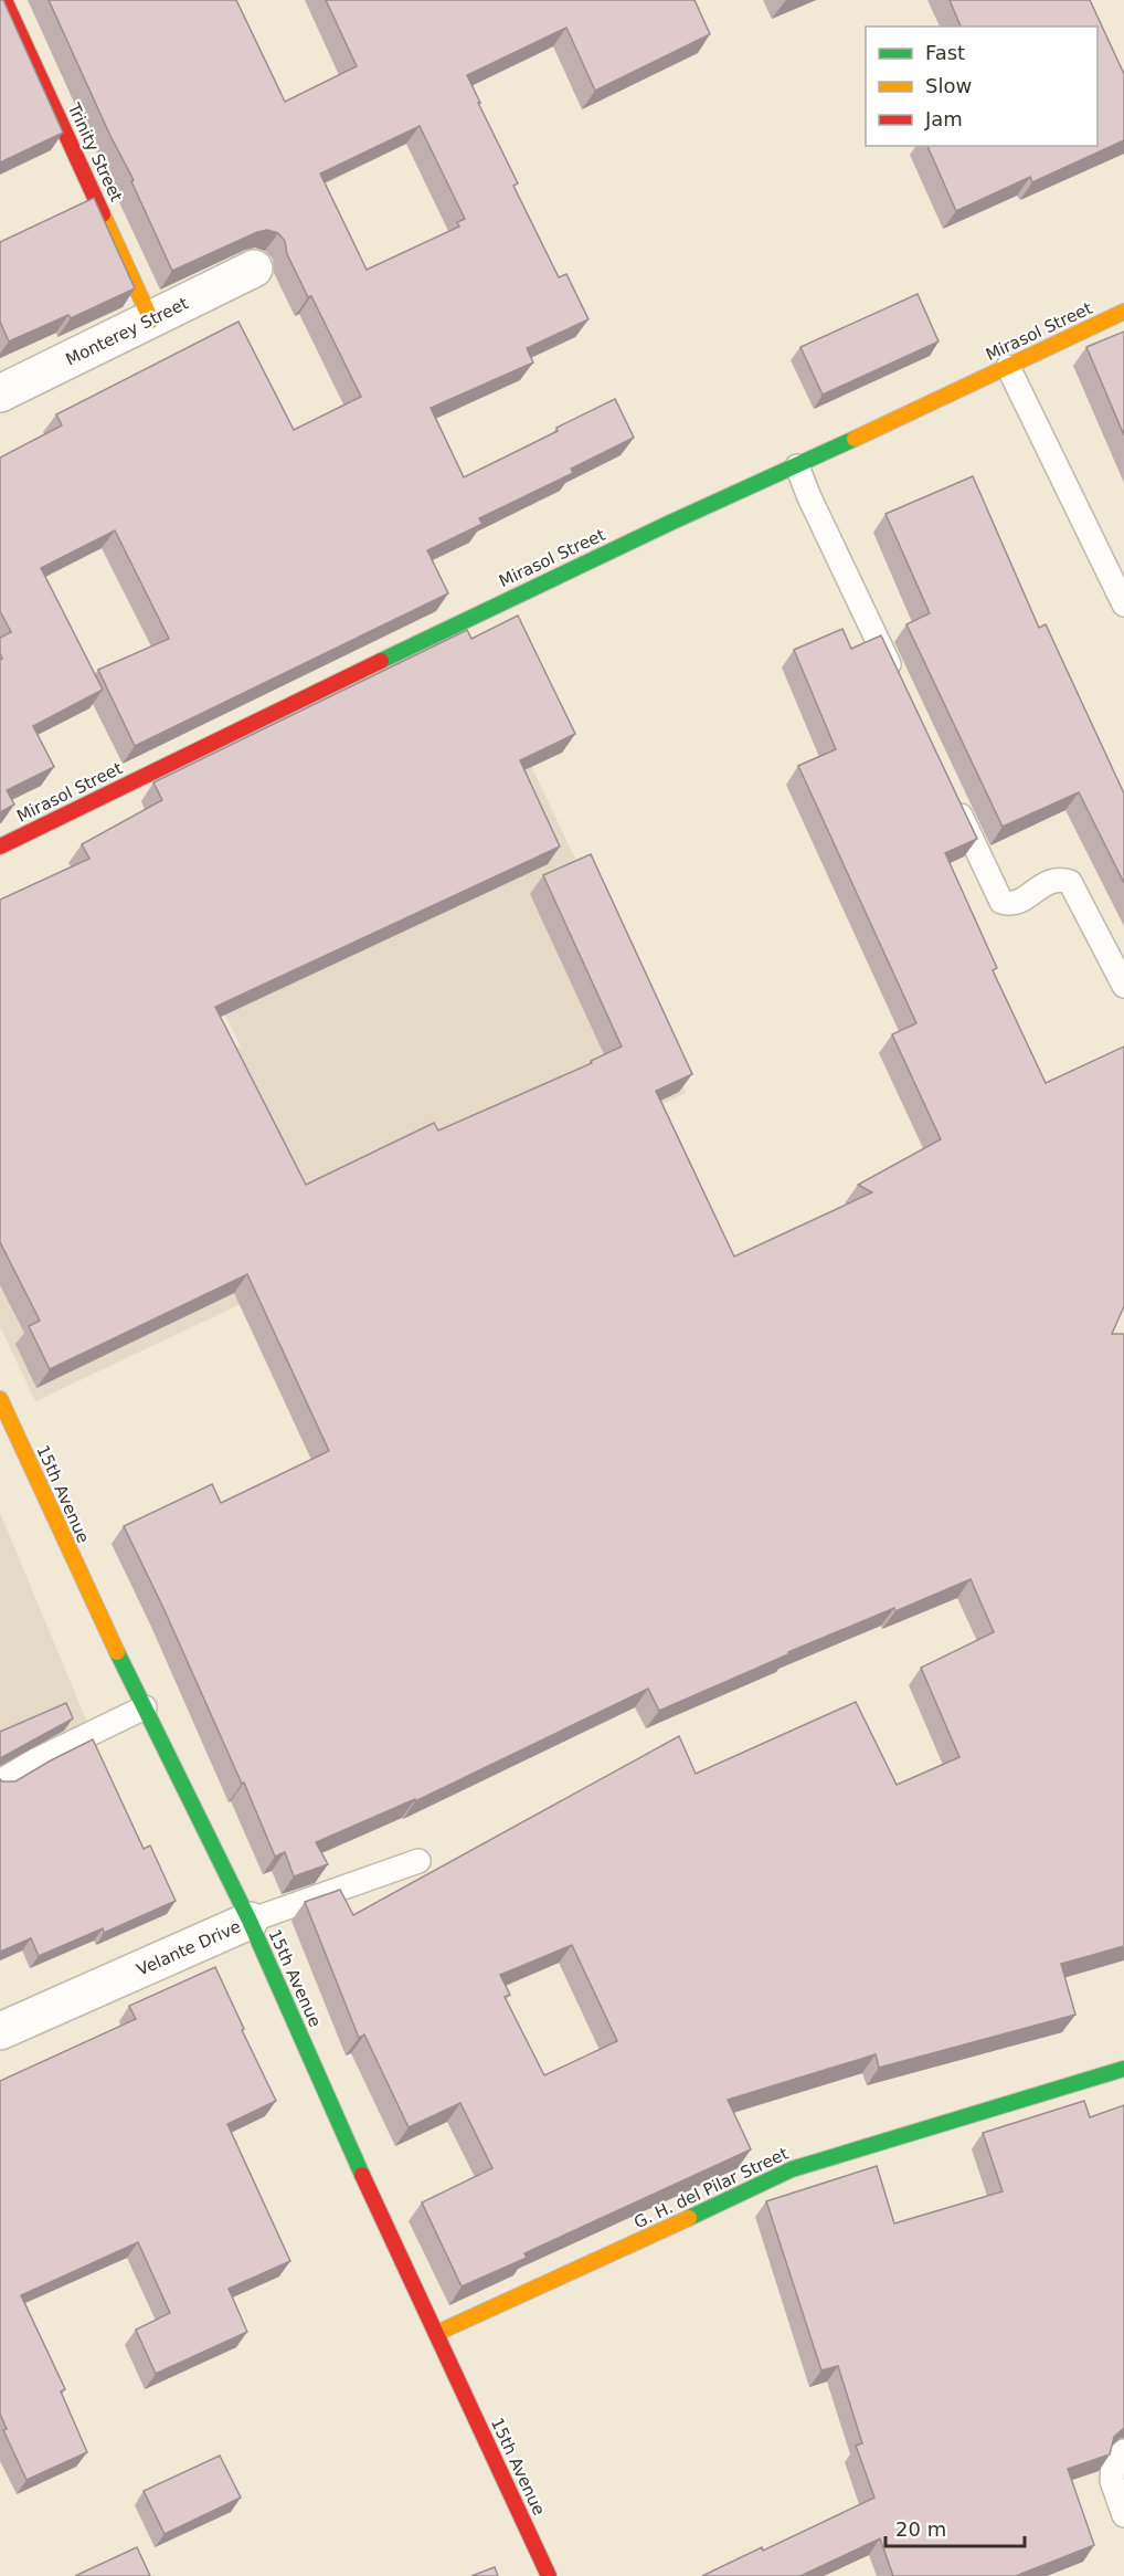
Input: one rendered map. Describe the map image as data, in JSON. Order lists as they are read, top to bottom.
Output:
{
  "streets": {
    "street": [
      "Trinity Street",
      "Monterey Street",
      "Mirasol Street",
      "15th Avenue",
      "Velante Drive",
      "G. H. del Pilar Street"
    ]
  },
  "crossings": [
    ["Trinity Street", "Monterey Street"],
    ["15th Avenue", "Velante Drive"],
    ["15th Avenue", "G. H. del Pilar Street"]
  ],
  "legend": ["Fast", "Slow", "Jam"],
  "scale_bar": "20 m"
}
